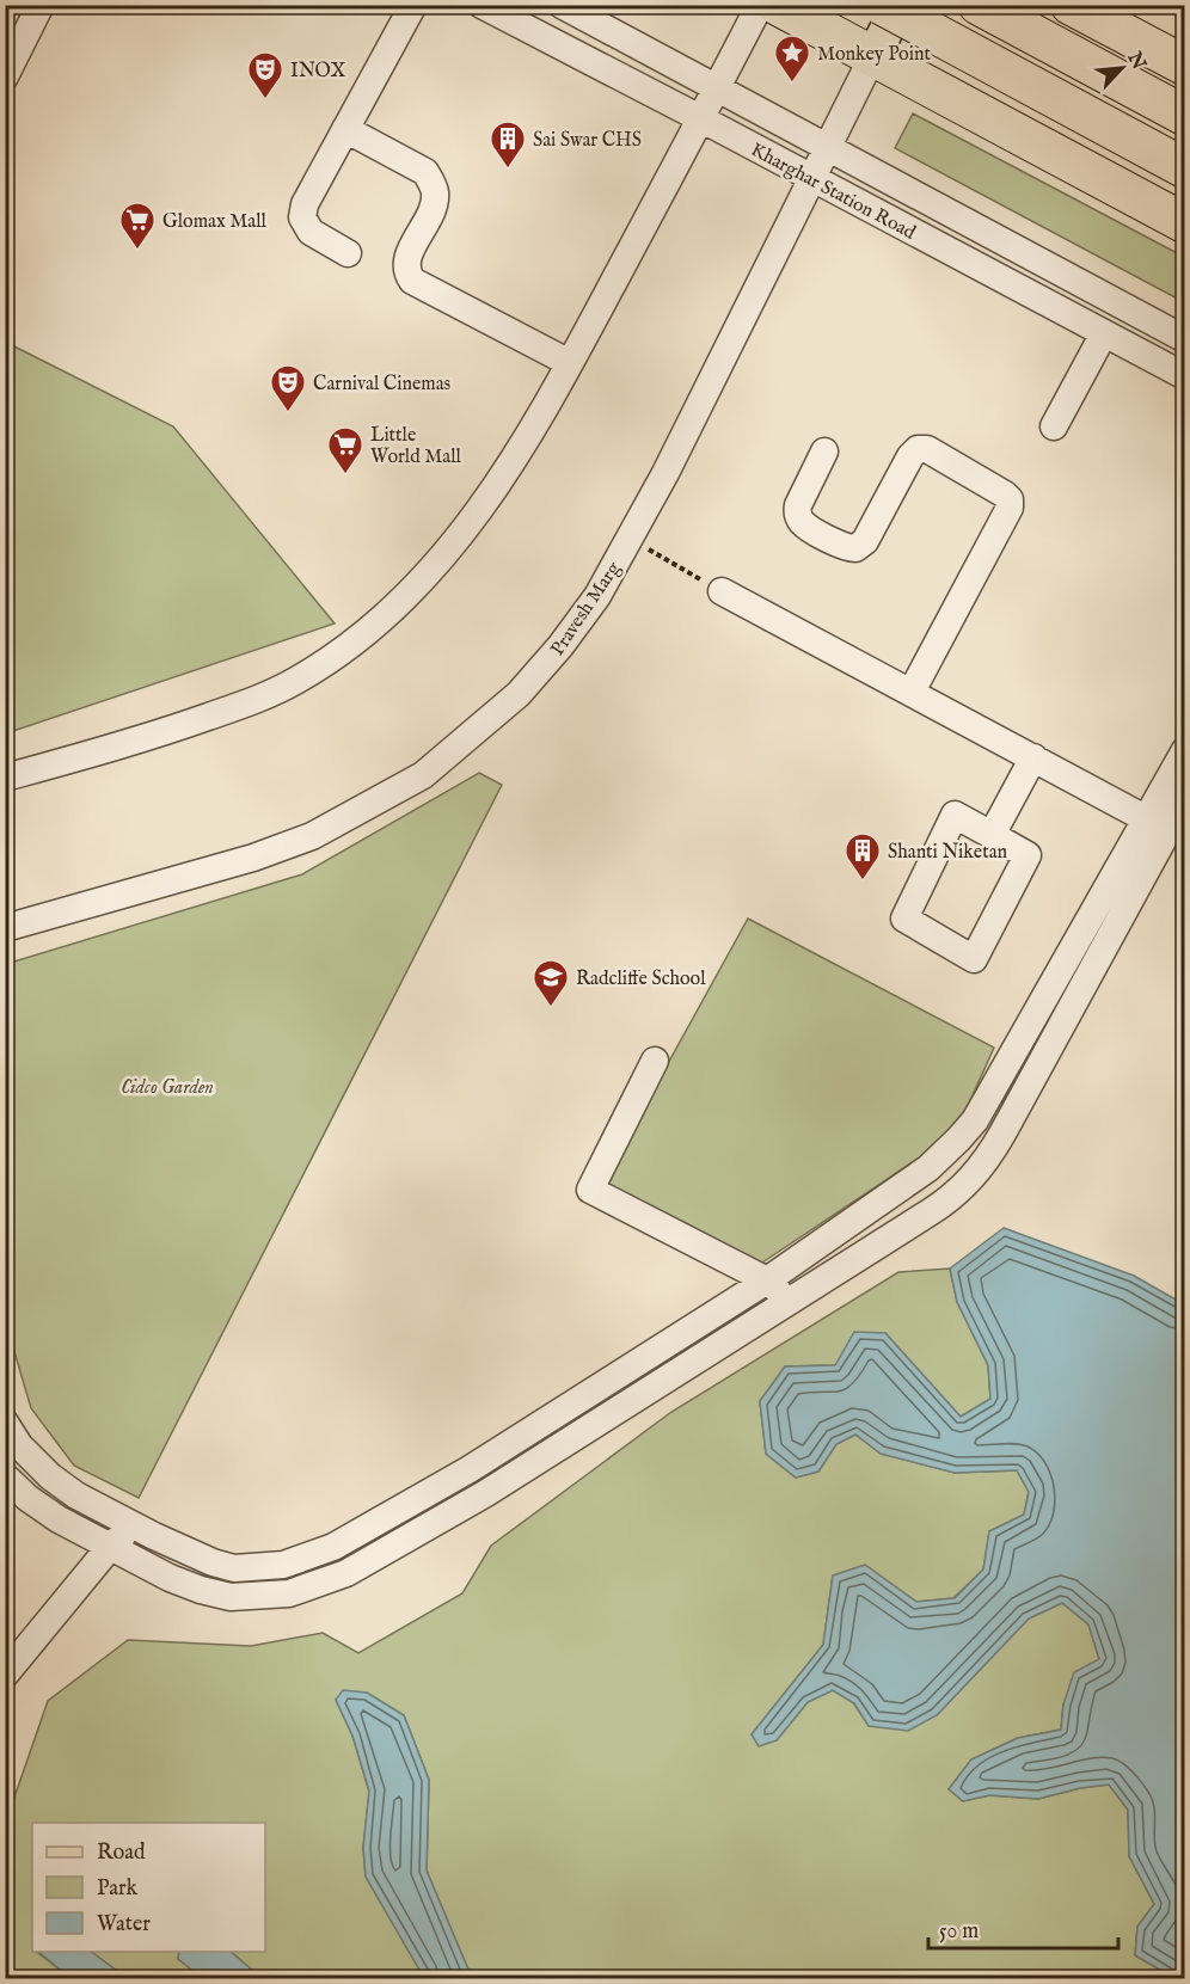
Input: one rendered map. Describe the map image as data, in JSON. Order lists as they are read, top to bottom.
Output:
{
  "streets": {
    "main road": ["Pravesh Marg"],
    "street": ["Kharghar Station Road"]
  },
  "crossings": [
    ["Kharghar Station Road", "Pravesh Marg"]
  ],
  "parks": ["Cidco Garden"],
  "places": {
    "place": ["Monkey Point"],
    "theatre": ["INOX", "Carnival Cinemas"],
    "building": ["Sai Swar CHS", "Shanti Niketan"],
    "supermarket": ["Glomax Mall", "Little World Mall"],
    "school or university": ["Radcliffe School"]
  },
  "legend": ["Road", "Park", "Water"],
  "scale_bar": "50 m",
  "north": "top right"
}
